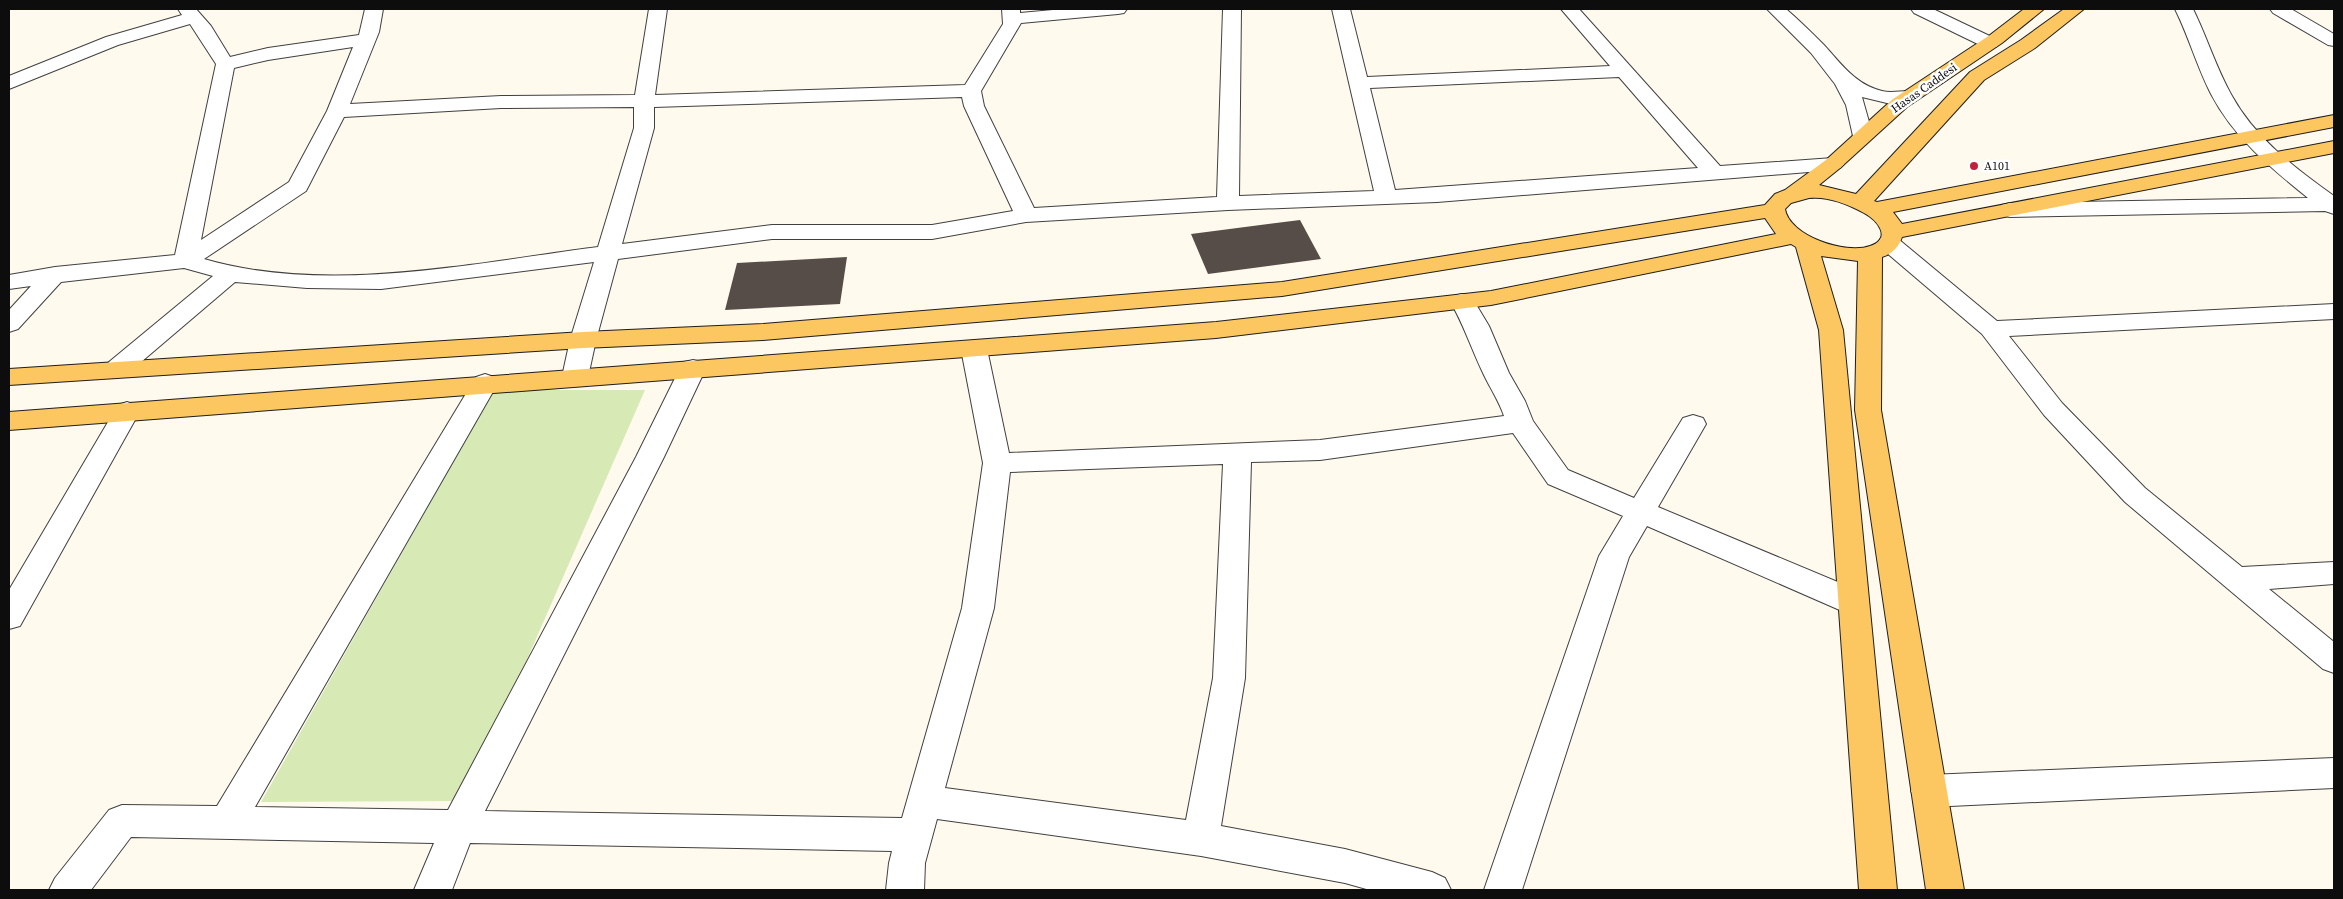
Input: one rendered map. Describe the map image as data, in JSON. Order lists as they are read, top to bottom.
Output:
{
  "streets": {
    "main road": ["Hasas Caddesi"]
  },
  "places": ["A101"]
}
